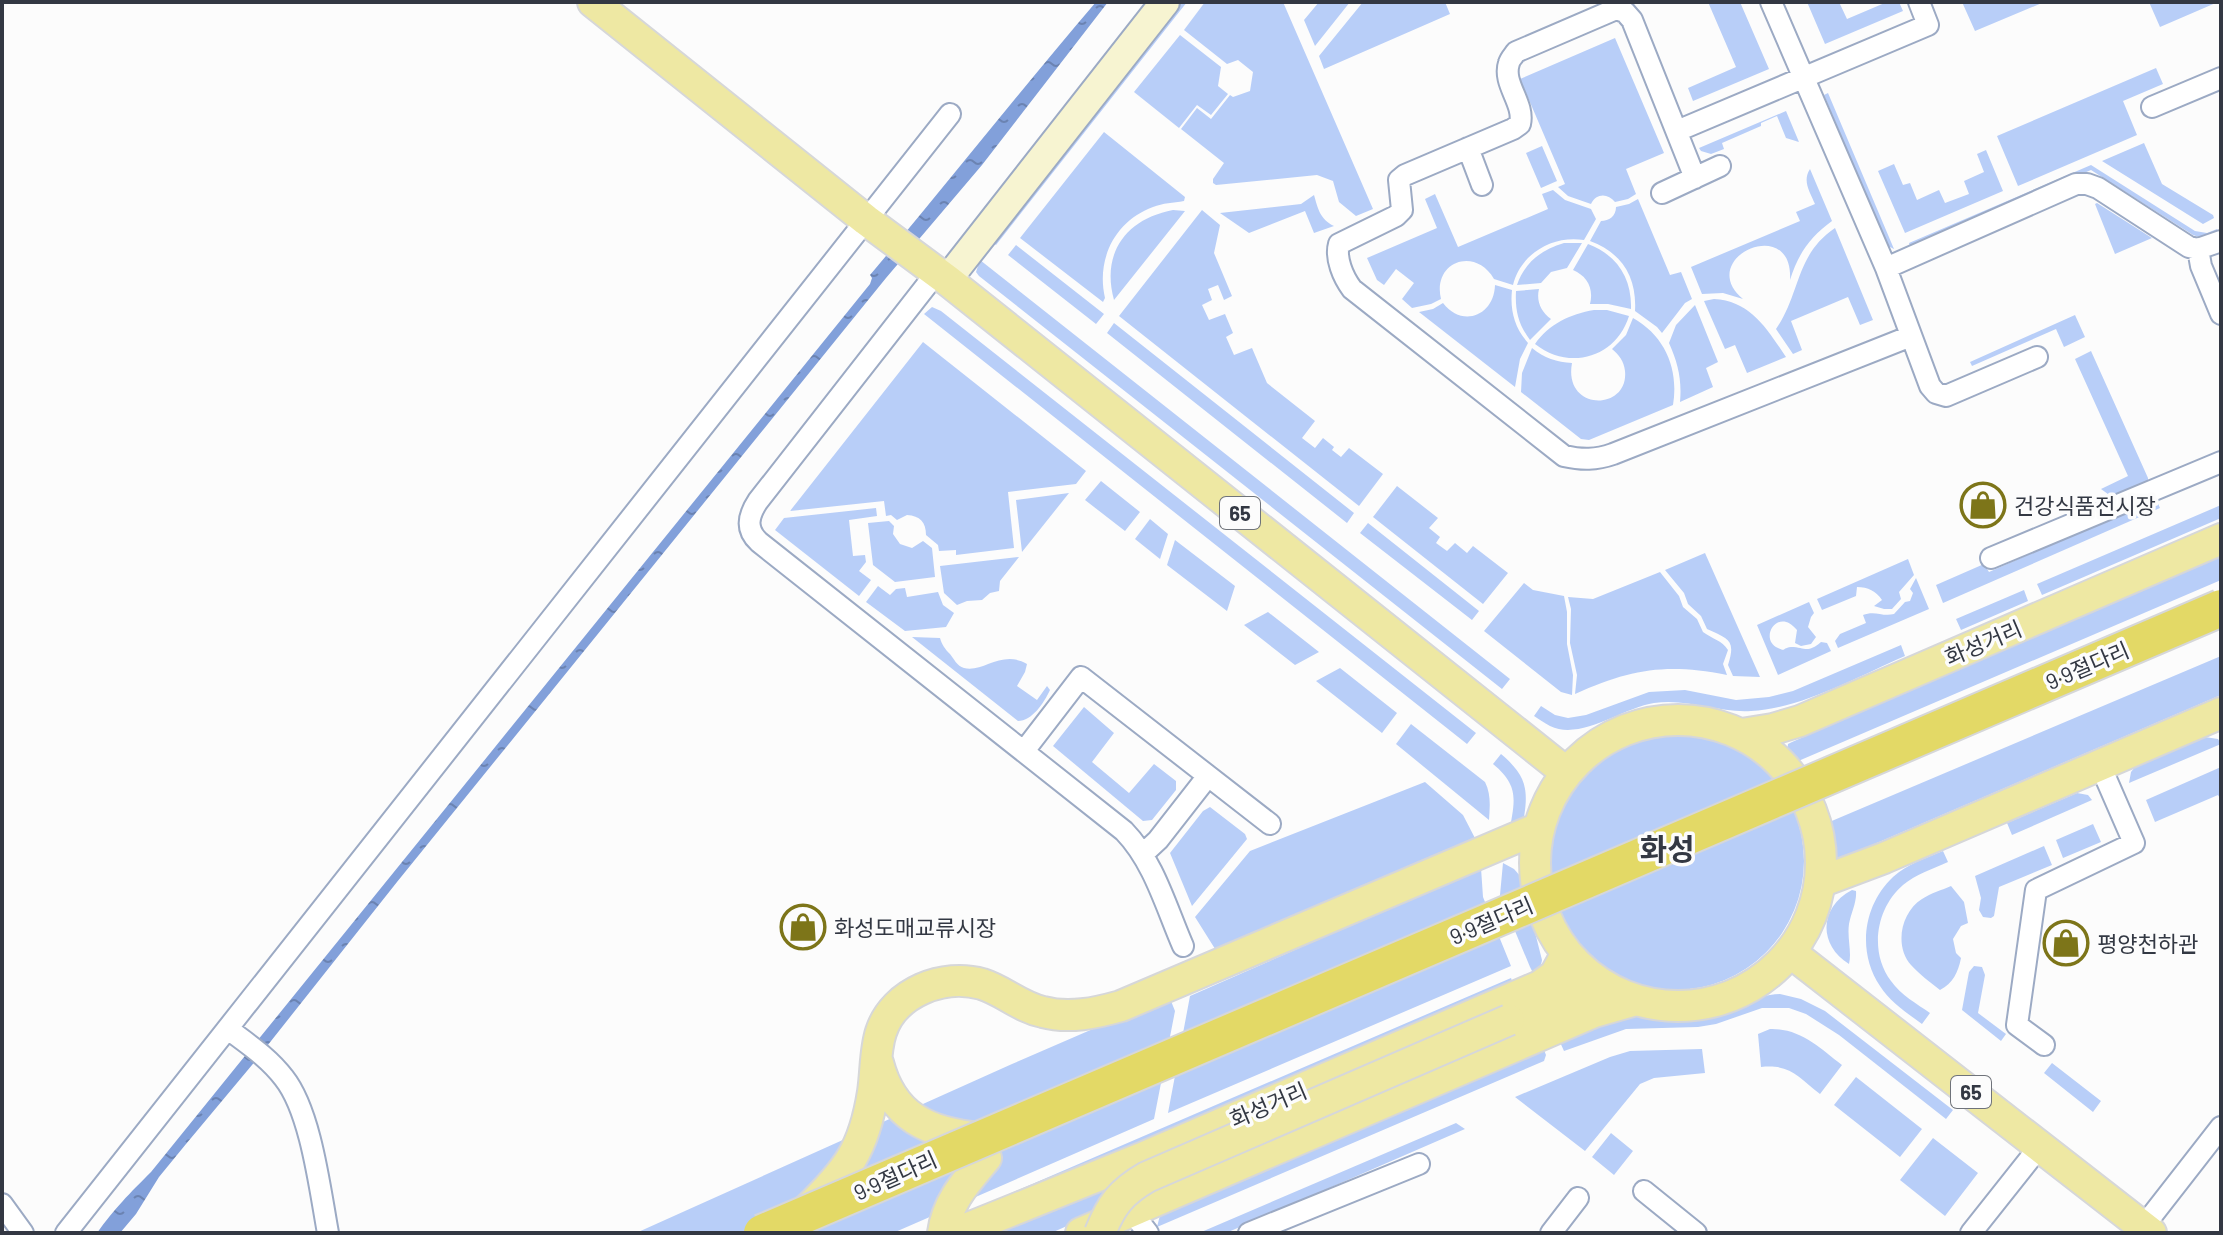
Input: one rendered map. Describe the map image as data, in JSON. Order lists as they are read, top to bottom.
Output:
{
  "streets": {
    "highway": ["9·9절다리"],
    "main road": ["65", "화성거리"]
  },
  "districts": ["화성"],
  "places": {
    "shop": ["건강식품전시장", "화성도매교류시장", "평양천하관"]
  }
}
